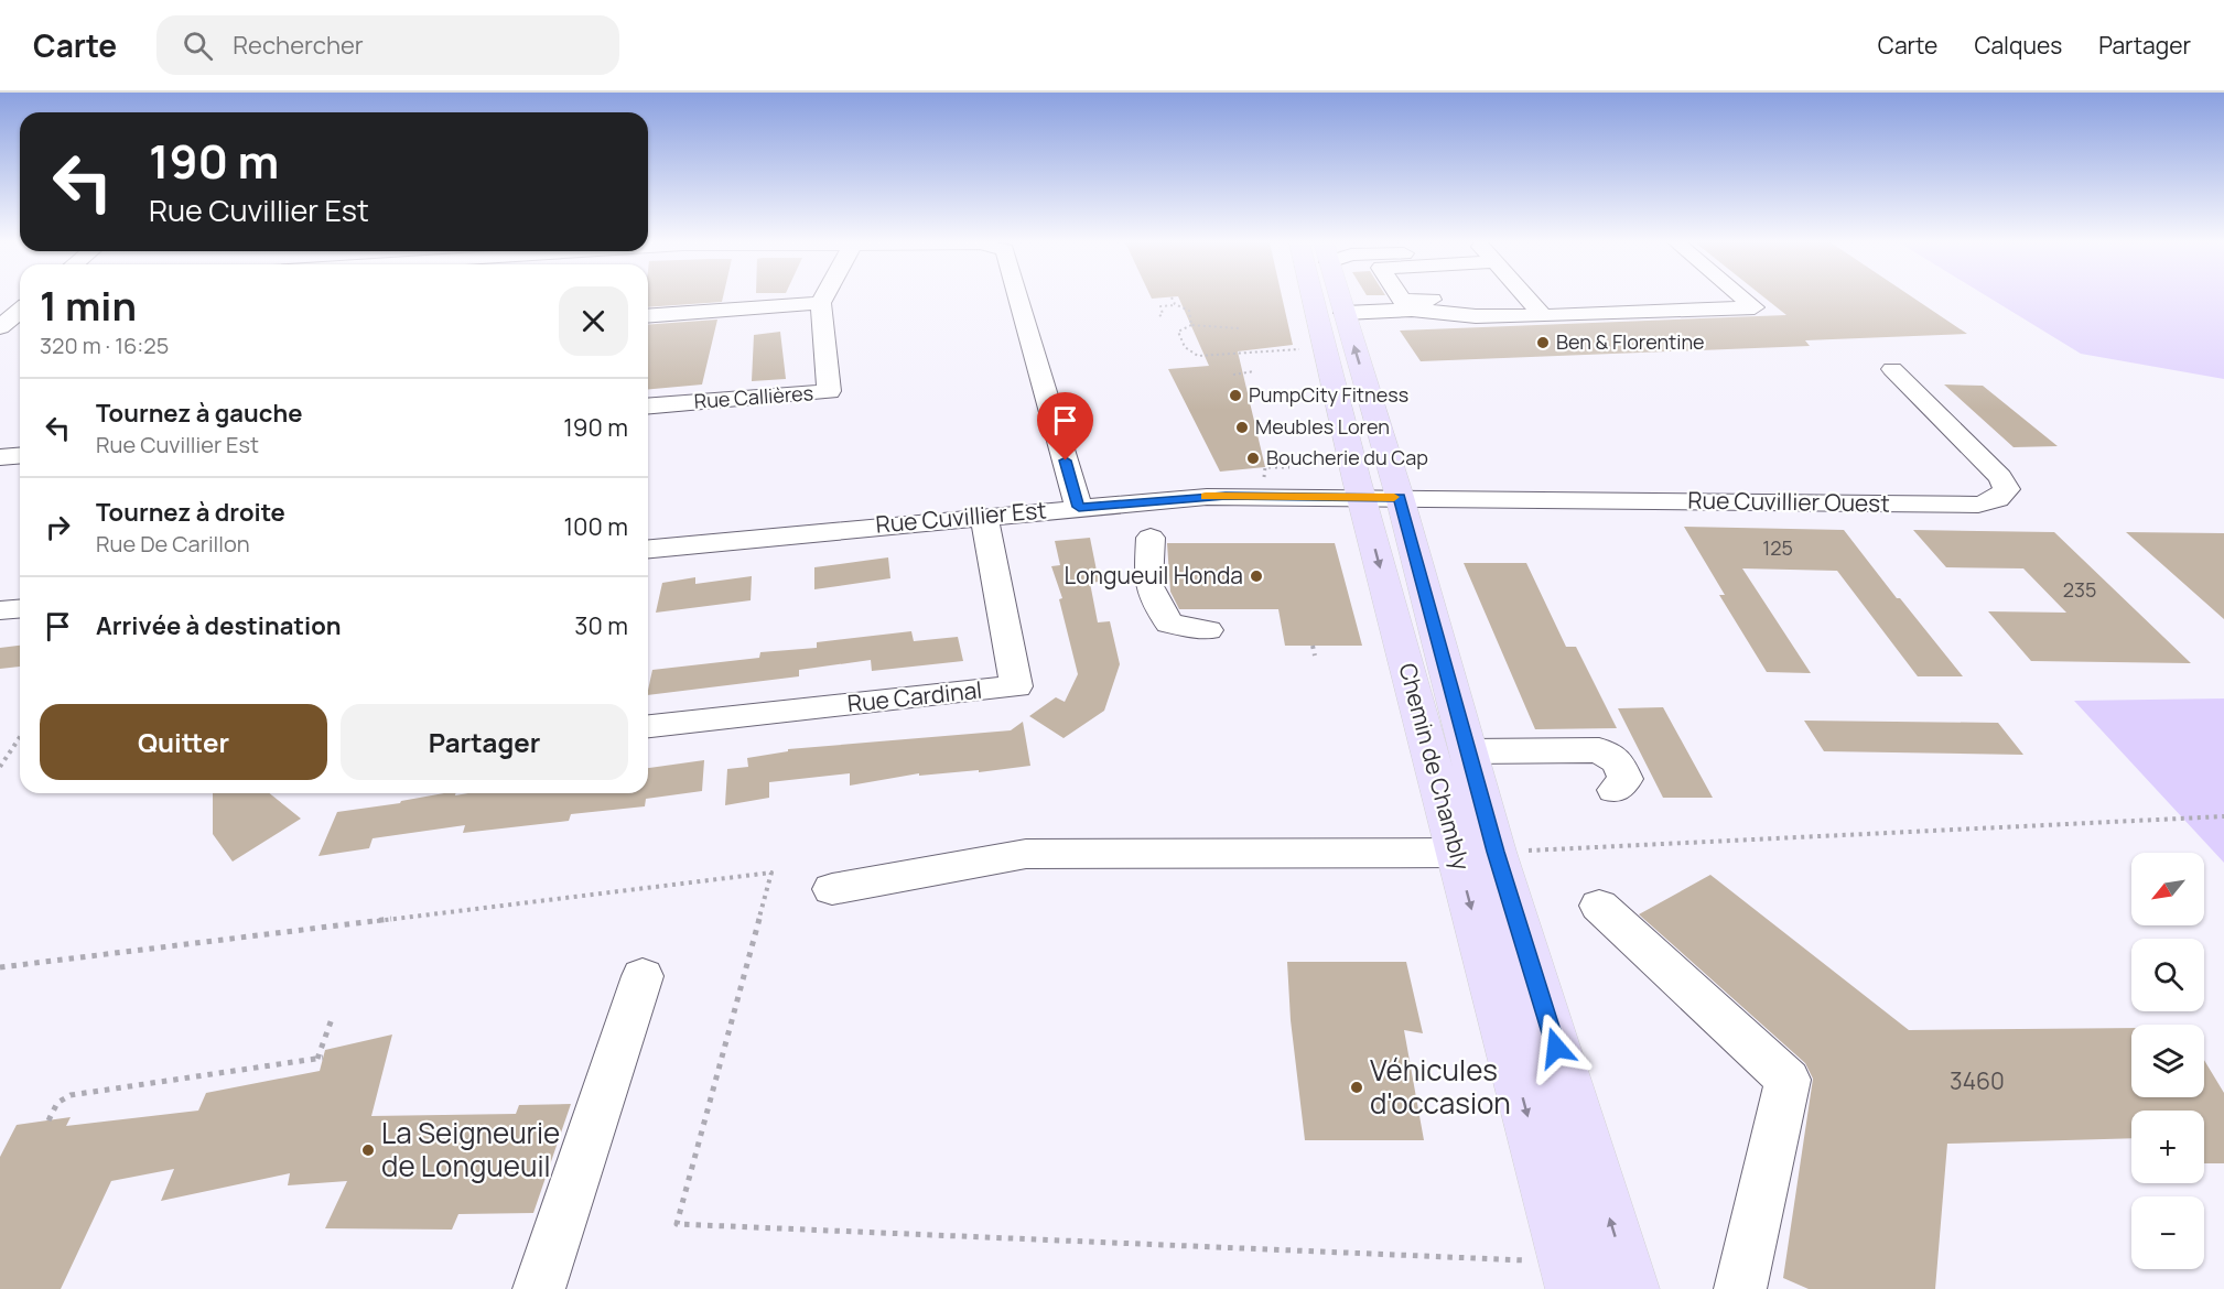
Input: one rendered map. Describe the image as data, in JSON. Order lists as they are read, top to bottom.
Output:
{
  "streets": {
    "main road": ["Chemin de Chambly"],
    "street": [
      "Rue Callières",
      "Rue Cuvillier Ouest",
      "Rue Cuvillier Est",
      "Rue Cardinal"
    ]
  },
  "crossings": [
    ["Rue Cuvillier Ouest", "Rue Cuvillier Est"],
    ["Rue Cuvillier Ouest", "Chemin de Chambly"],
    ["Rue Cuvillier Est", "Rue Cardinal"],
    ["Rue Cuvillier Est", "Chemin de Chambly"]
  ],
  "places": [
    "Ben & Florentine",
    "PumpCity Fitness",
    "Meubles Loren",
    "Boucherie du Cap",
    "Longueuil Honda",
    "Véhicules d'occasion",
    "La Seigneurie de Longueuil"
  ],
  "house_numbers": ["125", "235", "3460"],
  "north": "bottom left",
  "page": {
    "header": "Carte",
    "search": "Rechercher",
    "nav": ["Carte", "Calques", "Partager"],
    "turn": ["190 m", "Rue Cuvillier Est"],
    "heading": ["1 min", "320 m · 16:25"],
    "list": [
      {
        "name": "Tournez à gauche",
        "note": "Rue Cuvillier Est",
        "value": "190 m"
      },
      {
        "name": "Tournez à droite",
        "note": "Rue De Carillon",
        "value": "100 m"
      },
      {
        "name": "Arrivée à destination",
        "value": "30 m"
      }
    ],
    "buttons": ["Quitter", "Partager"],
    "map_buttons": ["+", "−"]
  }
}
